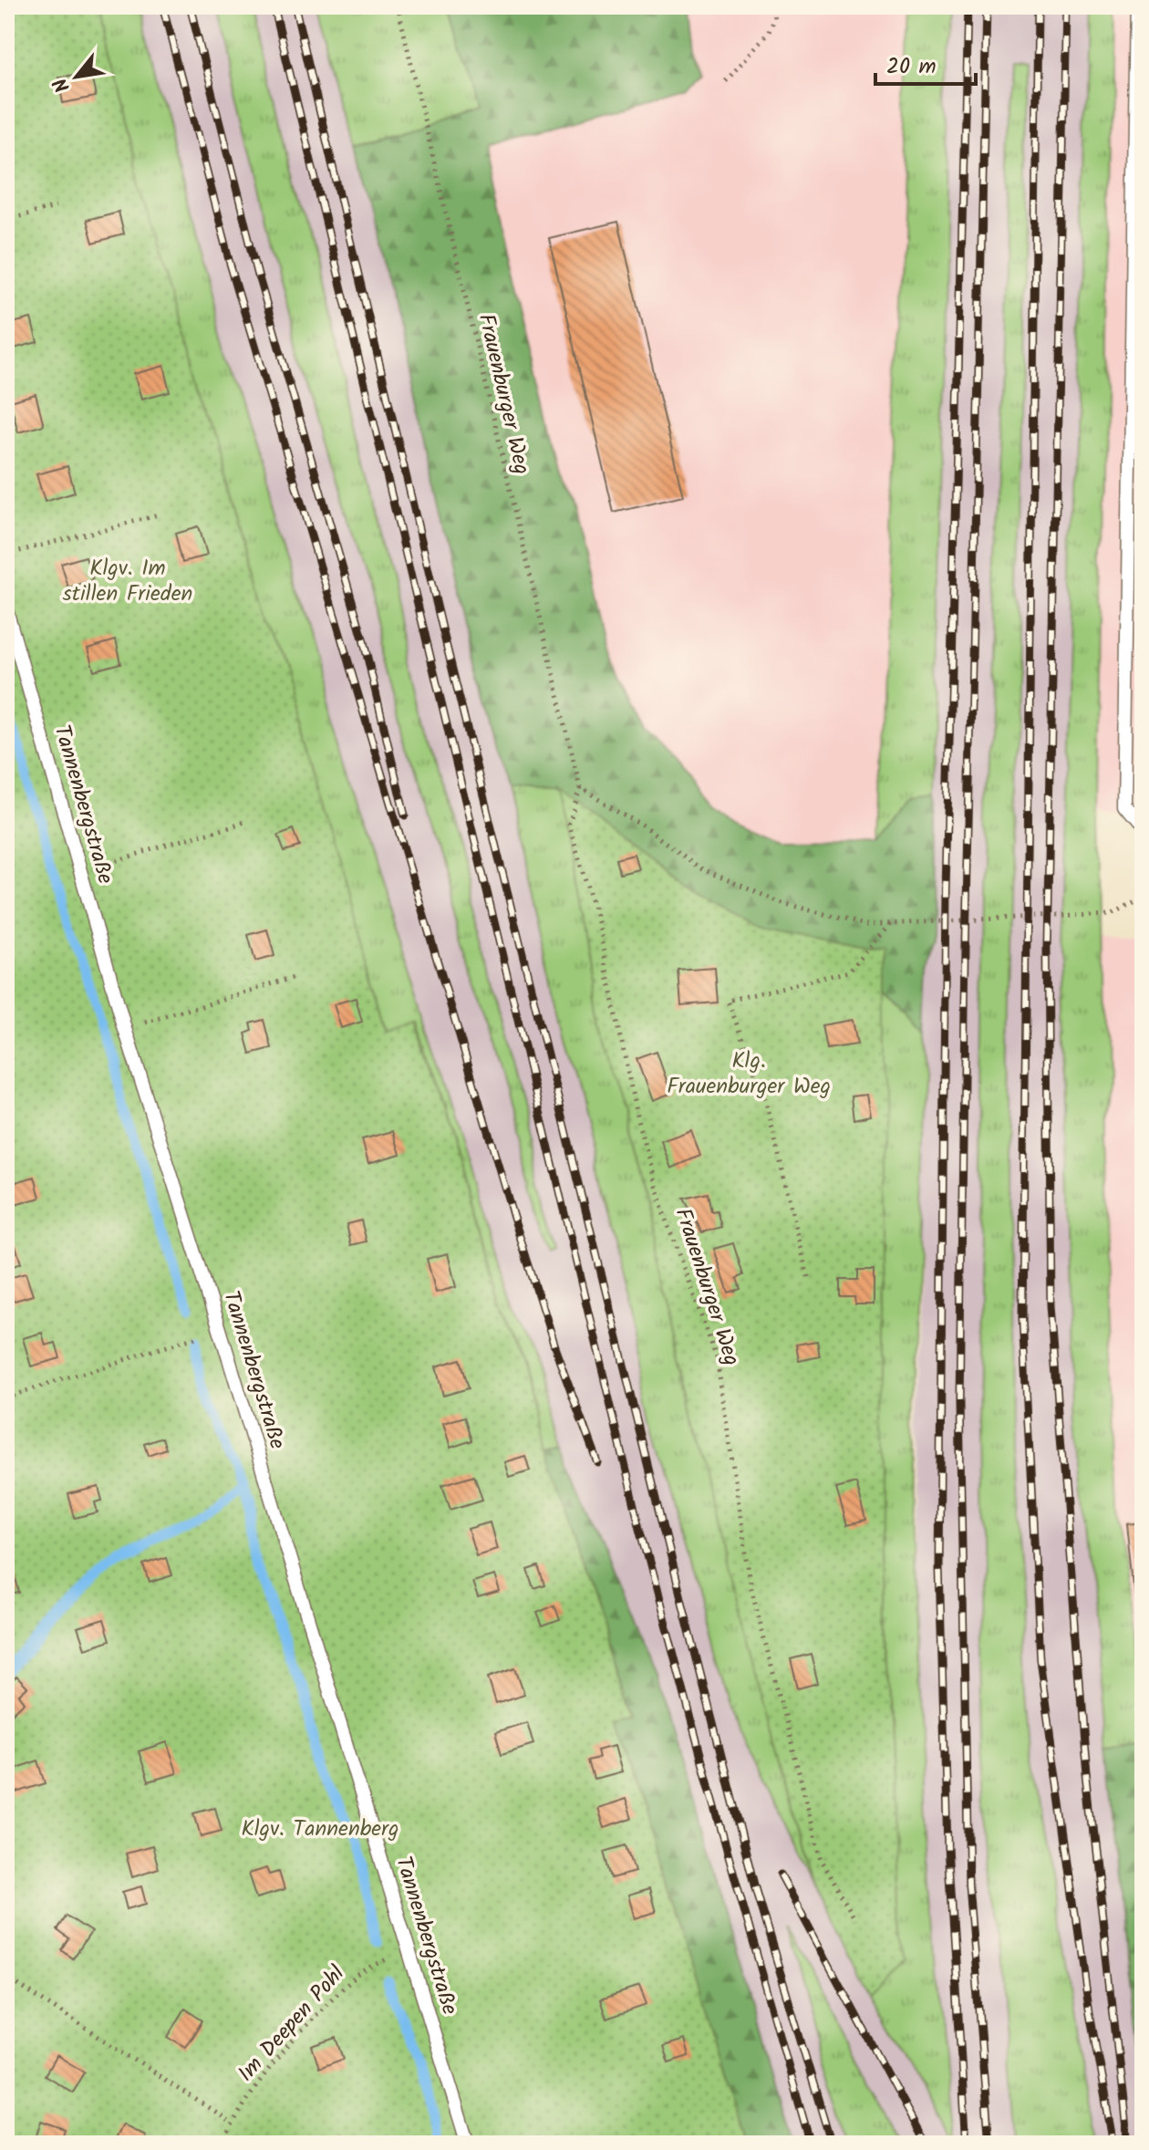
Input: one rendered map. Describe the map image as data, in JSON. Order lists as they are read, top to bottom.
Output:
{
  "streets": {
    "lane": ["Tannenbergstraße"],
    "path": ["Frauenburger Weg", "Im Deepen Pohl"]
  },
  "crossings": [
    ["Tannenbergstraße", "Im Deepen Pohl"]
  ],
  "parks": ["Klgv. Im stillen Frieden", "Klg. Frauenburger Weg", "Klgv. Tannenberg"],
  "scale_bar": "20 m",
  "north": "bottom left"
}
